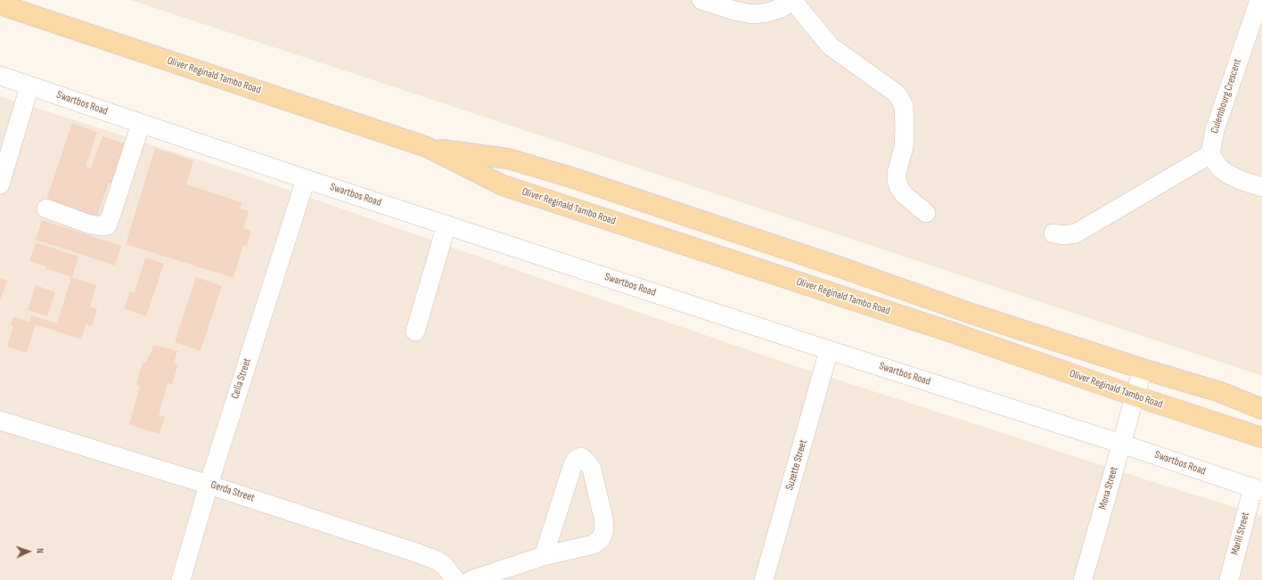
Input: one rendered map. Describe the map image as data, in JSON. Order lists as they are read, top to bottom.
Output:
{
  "streets": {
    "main road": ["Oliver Reginald Tambo Road"],
    "street": [
      "Culembourg Crescent",
      "Swartbos Road",
      "Celia Street",
      "Suzette Street",
      "Mona Street",
      "Gerda Street",
      "Marili Street"
    ]
  },
  "crossings": [
    ["Oliver Reginald Tambo Road", "Mona Street"],
    ["Swartbos Road", "Celia Street"],
    ["Swartbos Road", "Suzette Street"],
    ["Swartbos Road", "Mona Street"],
    ["Swartbos Road", "Marili Street"],
    ["Celia Street", "Gerda Street"]
  ],
  "north": "right"
}
